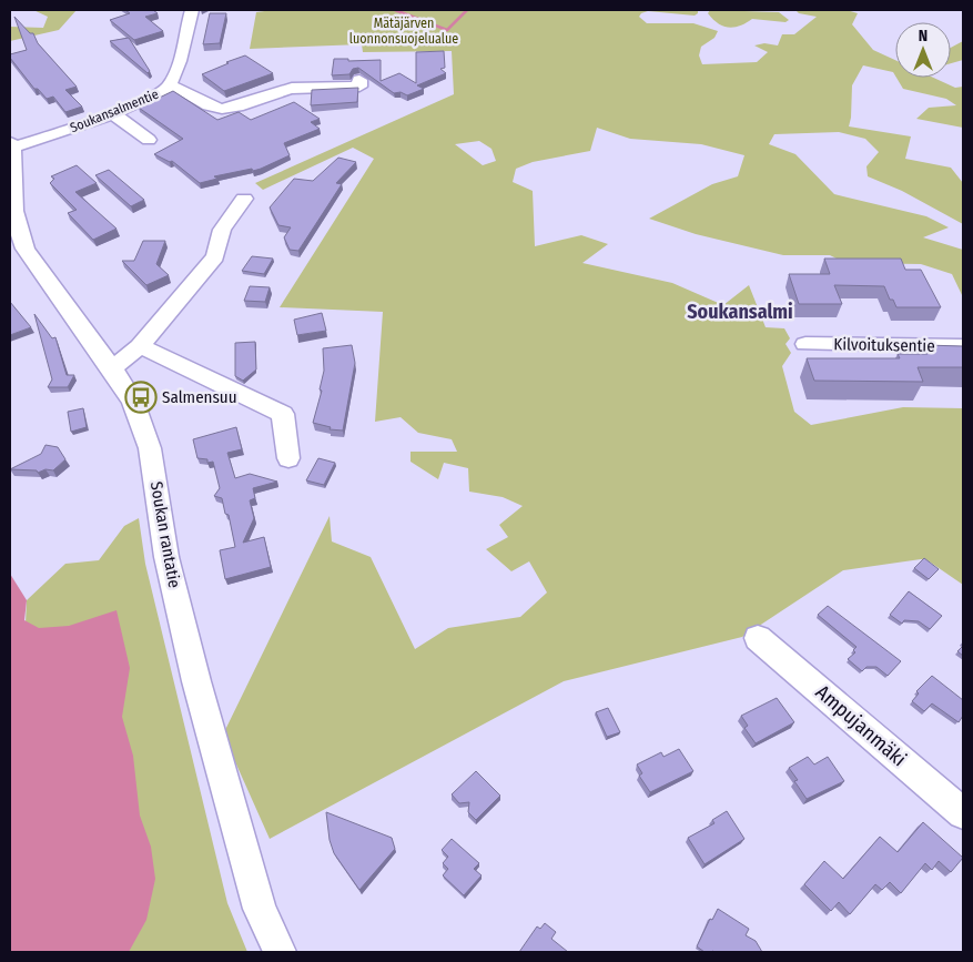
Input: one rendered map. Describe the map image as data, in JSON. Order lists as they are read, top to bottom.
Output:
{
  "streets": {
    "street": [
      "Soukansalmentie",
      "Kilvoituksentie",
      "Soukan rantatie",
      "Ampujanmäki"
    ]
  },
  "crossings": [
    ["Soukansalmentie", "Soukan rantatie"]
  ],
  "districts": ["Soukansalmi"],
  "parks": ["Mätäjärven luonnonsuojelualue"],
  "places": {
    "bus stop": ["Salmensuu"]
  },
  "north": "top"
}
